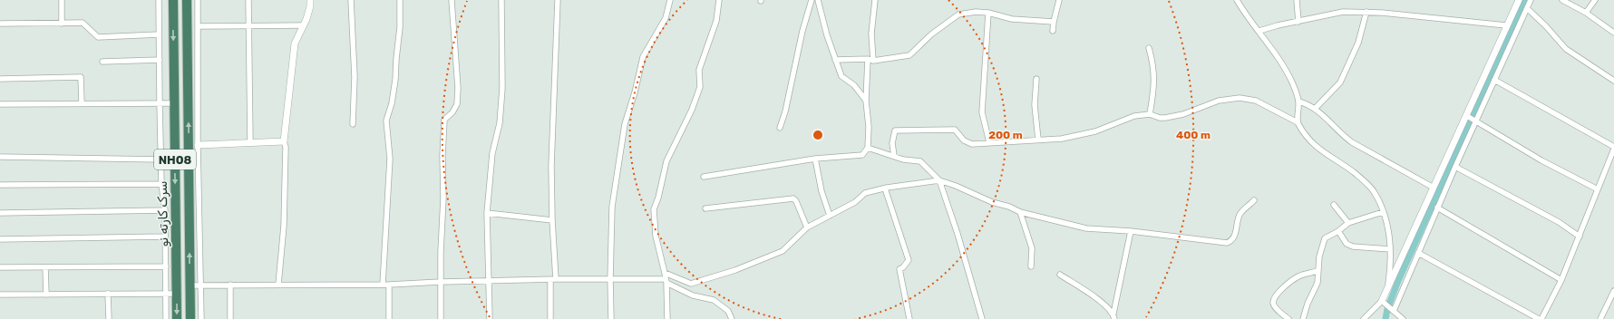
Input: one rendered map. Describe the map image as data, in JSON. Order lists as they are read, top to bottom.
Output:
{
  "streets": {
    "highway": ["NH08", "سرک کارته نو"]
  },
  "rings": ["200 m", "400 m"]
}
